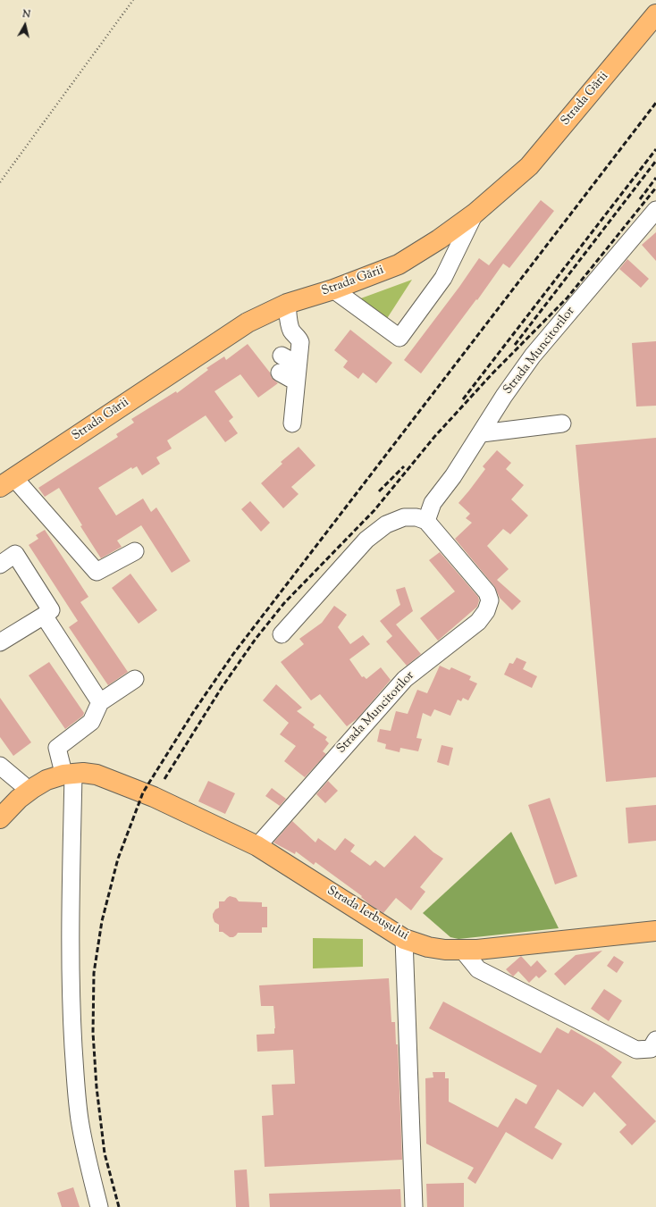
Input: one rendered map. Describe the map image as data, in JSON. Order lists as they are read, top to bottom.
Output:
{
  "streets": {
    "main road": ["Strada Gării", "Strada Ierbușului"],
    "street": ["Strada Muncitorilor"]
  },
  "crossings": [
    ["Strada Muncitorilor", "Strada Ierbușului"]
  ],
  "north": "top"
}
